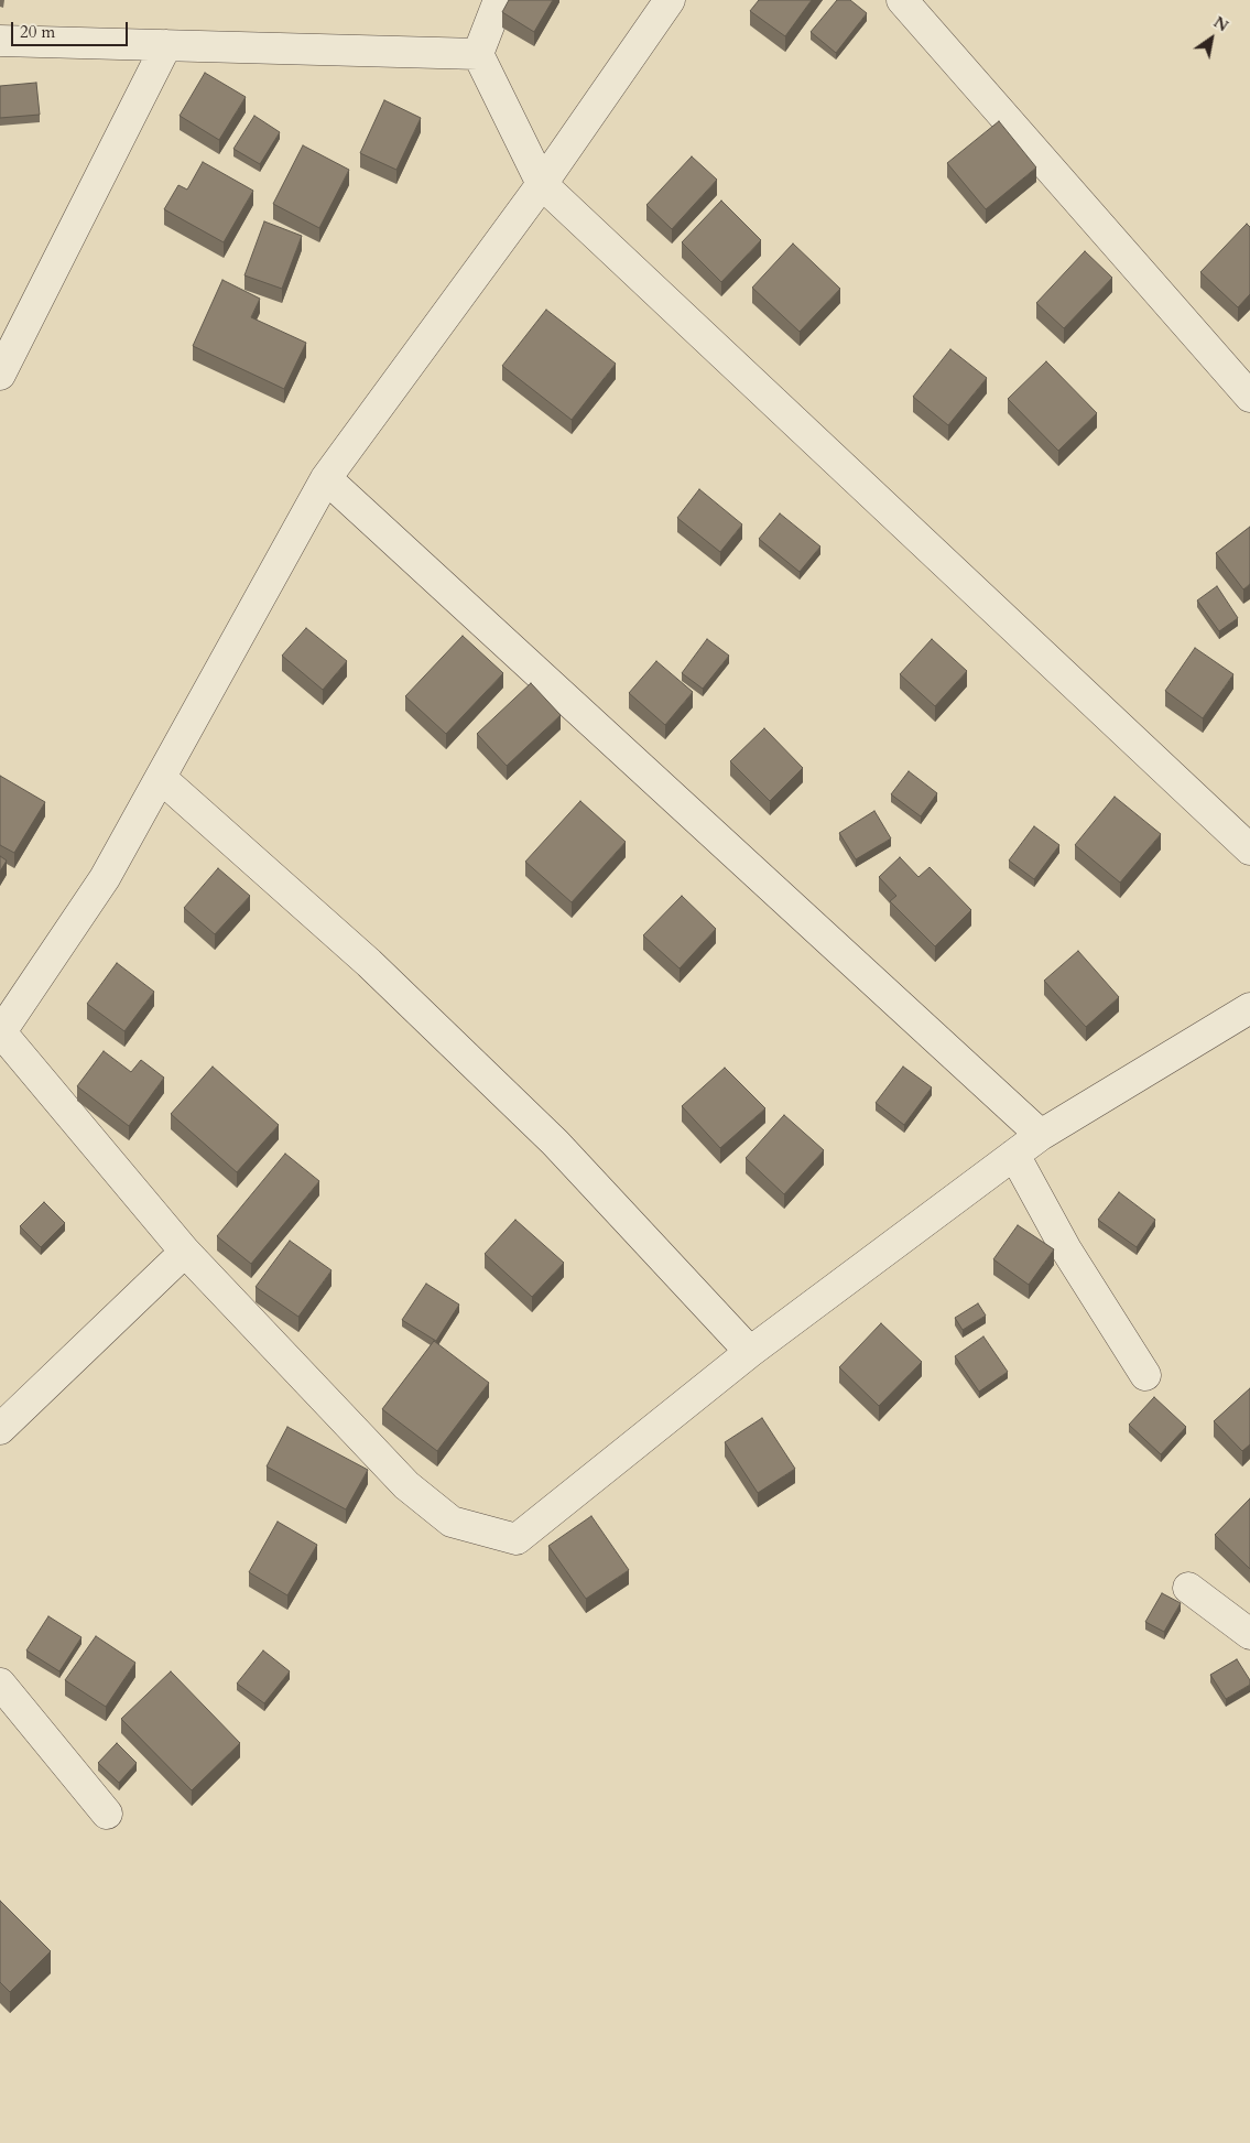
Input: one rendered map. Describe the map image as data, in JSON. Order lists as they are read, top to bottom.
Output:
{
  "scale_bar": "20 m",
  "north": "top right"
}
